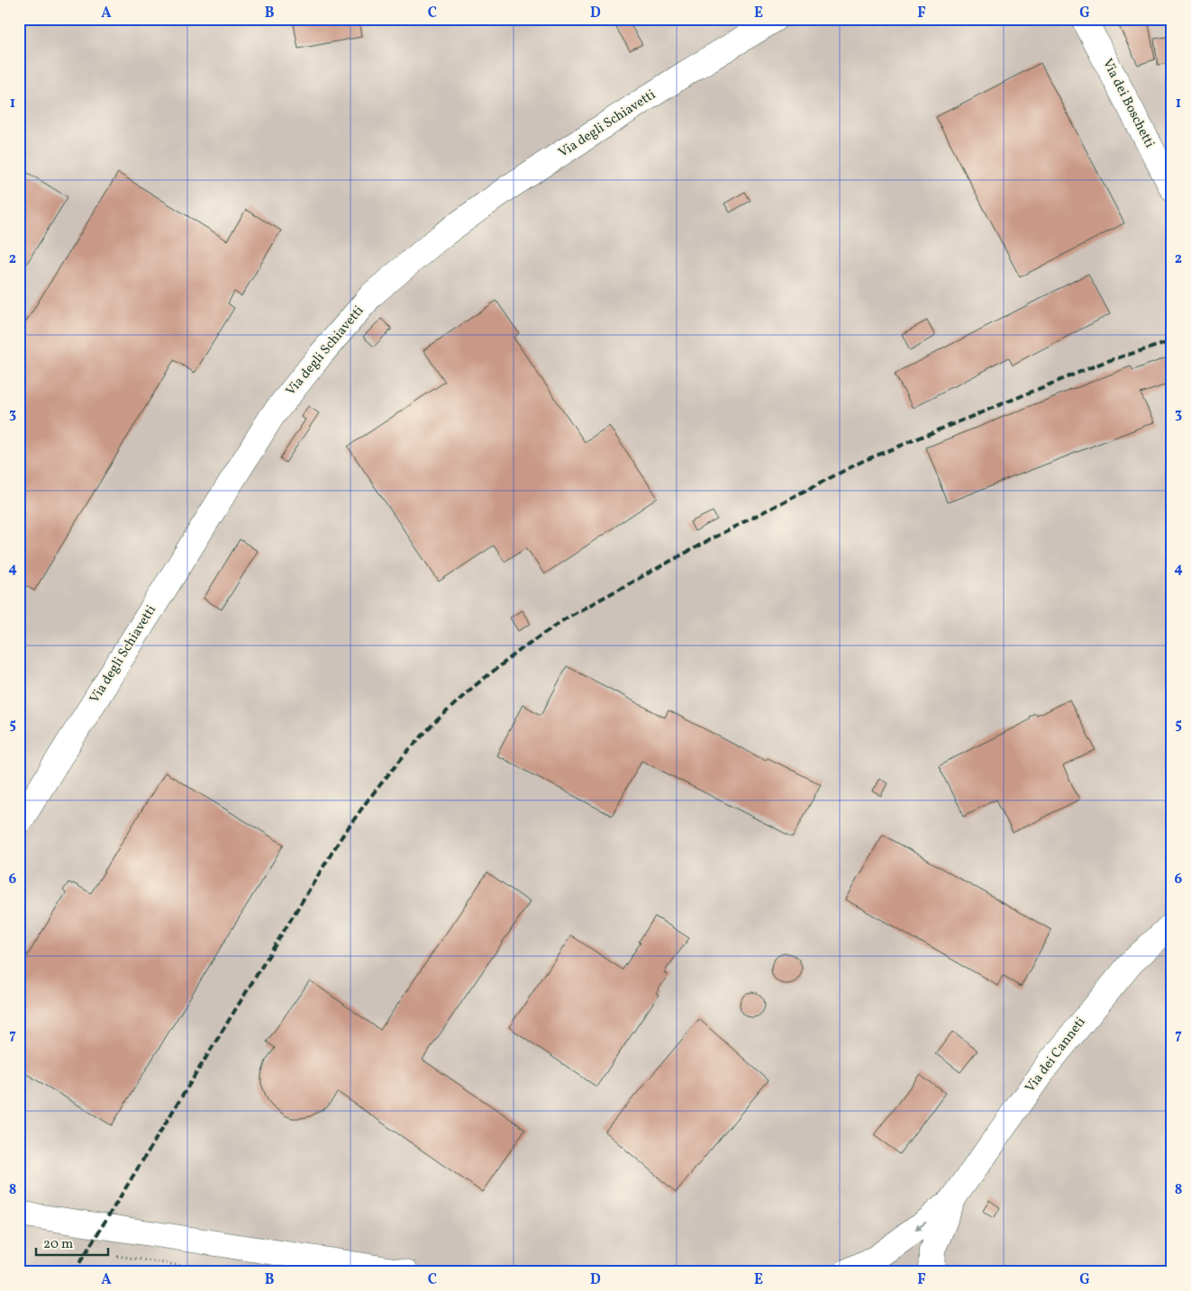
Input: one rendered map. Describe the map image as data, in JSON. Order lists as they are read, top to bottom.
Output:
{
  "streets": {
    "street": ["Via dei Boschetti", "Via degli Schiavetti", "Via dei Canneti"]
  },
  "scale_bar": "20 m",
  "grid": {
    "columns": [
      "A",
      "B",
      "C",
      "D",
      "E",
      "F",
      "G"
    ],
    "rows": [
      "1",
      "2",
      "3",
      "4",
      "5",
      "6",
      "7",
      "8"
    ]
  }
}
